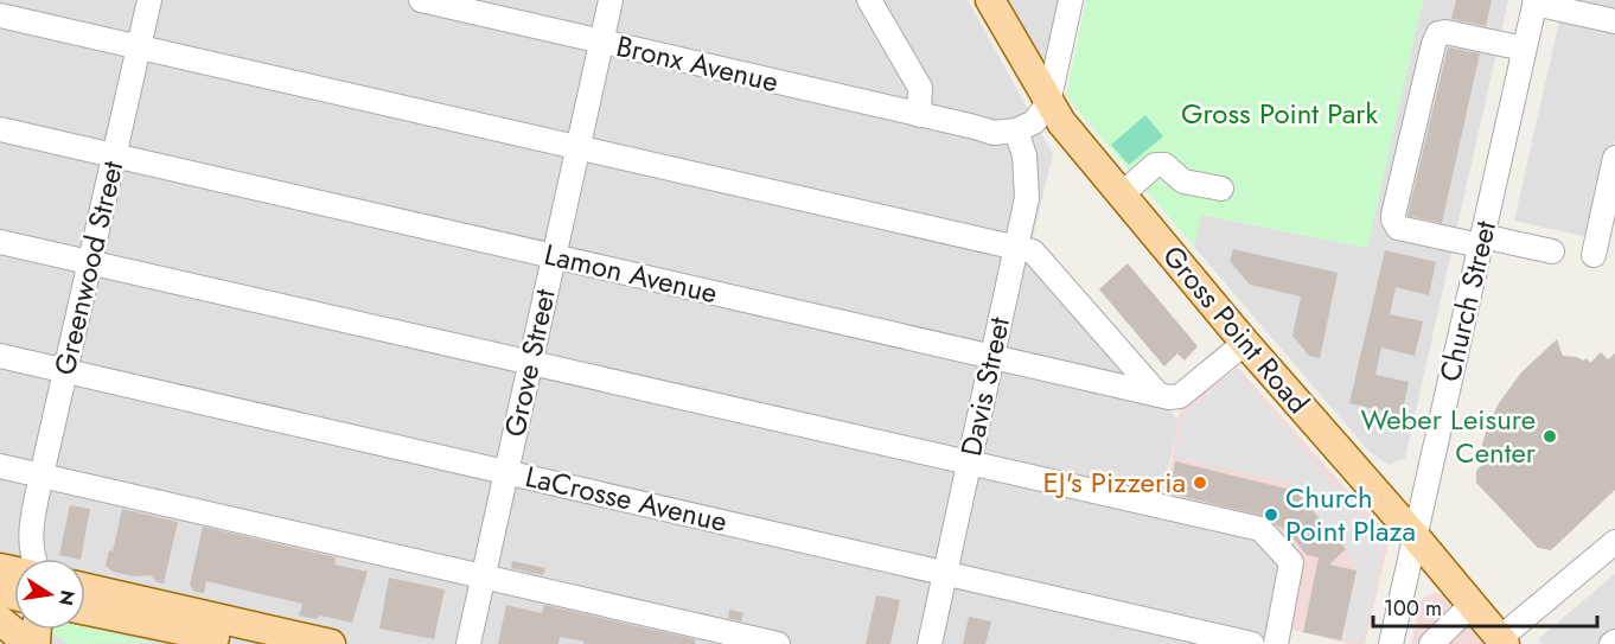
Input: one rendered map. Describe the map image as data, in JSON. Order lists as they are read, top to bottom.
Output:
{
  "streets": {
    "main road": ["Gross Point Road"],
    "street": [
      "Bronx Avenue",
      "Greenwood Street",
      "Lamon Avenue",
      "Church Street",
      "Grove Street",
      "Davis Street",
      "LaCrosse Avenue"
    ]
  },
  "crossings": [
    ["Bronx Avenue", "Gross Point Road"],
    ["Bronx Avenue", "Grove Street"],
    ["Bronx Avenue", "Davis Street"],
    ["Greenwood Street", "Lamon Avenue"],
    ["Greenwood Street", "LaCrosse Avenue"],
    ["Lamon Avenue", "Gross Point Road"],
    ["Lamon Avenue", "Grove Street"],
    ["Lamon Avenue", "Davis Street"],
    ["Church Street", "Gross Point Road"],
    ["Grove Street", "LaCrosse Avenue"],
    ["Davis Street", "LaCrosse Avenue"]
  ],
  "parks": ["Gross Point Park"],
  "places": ["Weber Leisure Center", "EJ's Pizzeria", "Church Point Plaza"],
  "scale_bar": "100 m",
  "north": "right"
}
